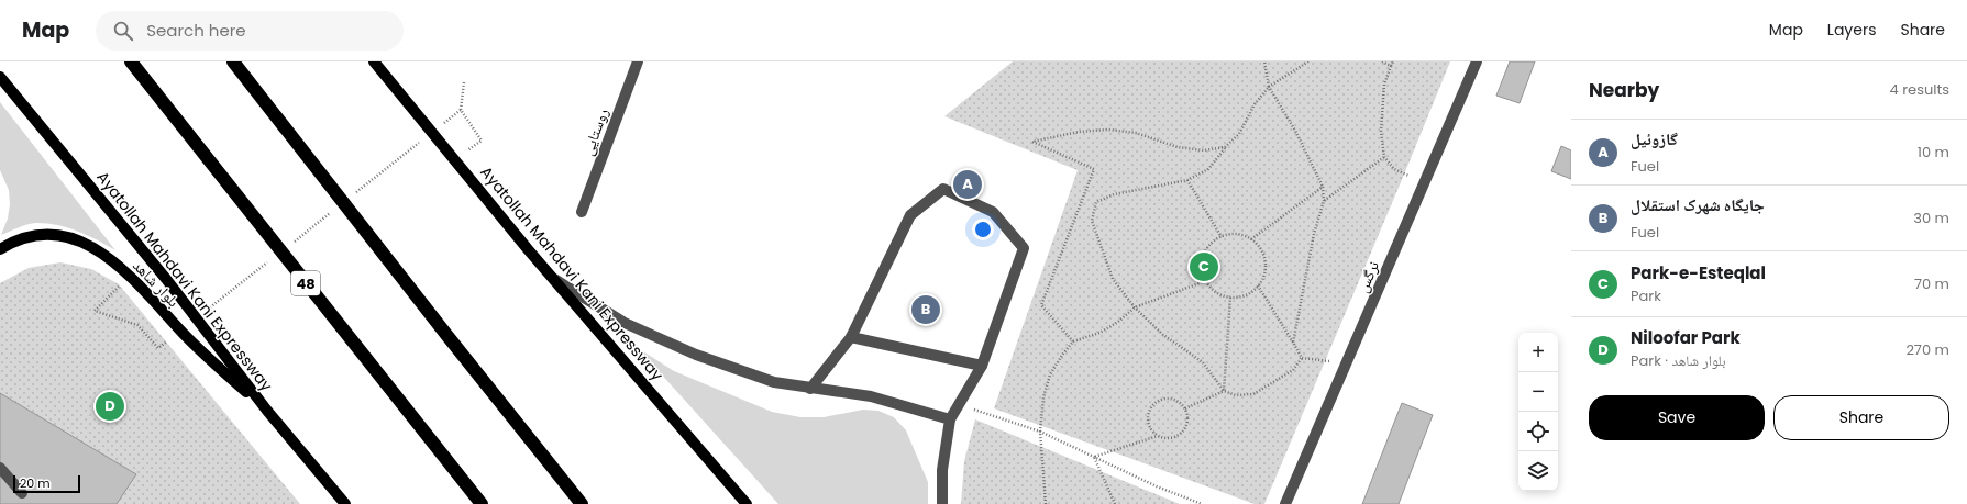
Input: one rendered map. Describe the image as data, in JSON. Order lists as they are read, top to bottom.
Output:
{
  "streets": {
    "highway": ["48"],
    "main road": ["Ayatollah Mahdavi Kani Expressway", "بلوار شاهد"],
    "street": ["روستایی", "نرگس"]
  },
  "crossings": [
    ["Ayatollah Mahdavi Kani Expressway", "بلوار شاهد"]
  ],
  "scale_bar": "20 m",
  "page": {
    "header": "Map",
    "search": "Search here",
    "nav": ["Map", "Layers", "Share"],
    "heading": ["Nearby", "4 results"],
    "list": [
      {
        "mark": "A",
        "name": "گازوئیل",
        "note": "Fuel",
        "value": "10 m"
      },
      {
        "mark": "B",
        "name": "جایگاه شهرک استقلال",
        "note": "Fuel",
        "value": "30 m"
      },
      {
        "mark": "C",
        "name": "Park-e-Esteqlal",
        "note": "Park",
        "value": "70 m"
      },
      {
        "mark": "D",
        "name": "Niloofar Park",
        "note": "Park · بلوار شاهد",
        "value": "270 m"
      }
    ],
    "pins": [
      "A",
      "C",
      "B",
      "D"
    ],
    "map_buttons": ["+", "−"],
    "buttons": ["Save", "Share"],
    "scale": "20 m"
  }
}
